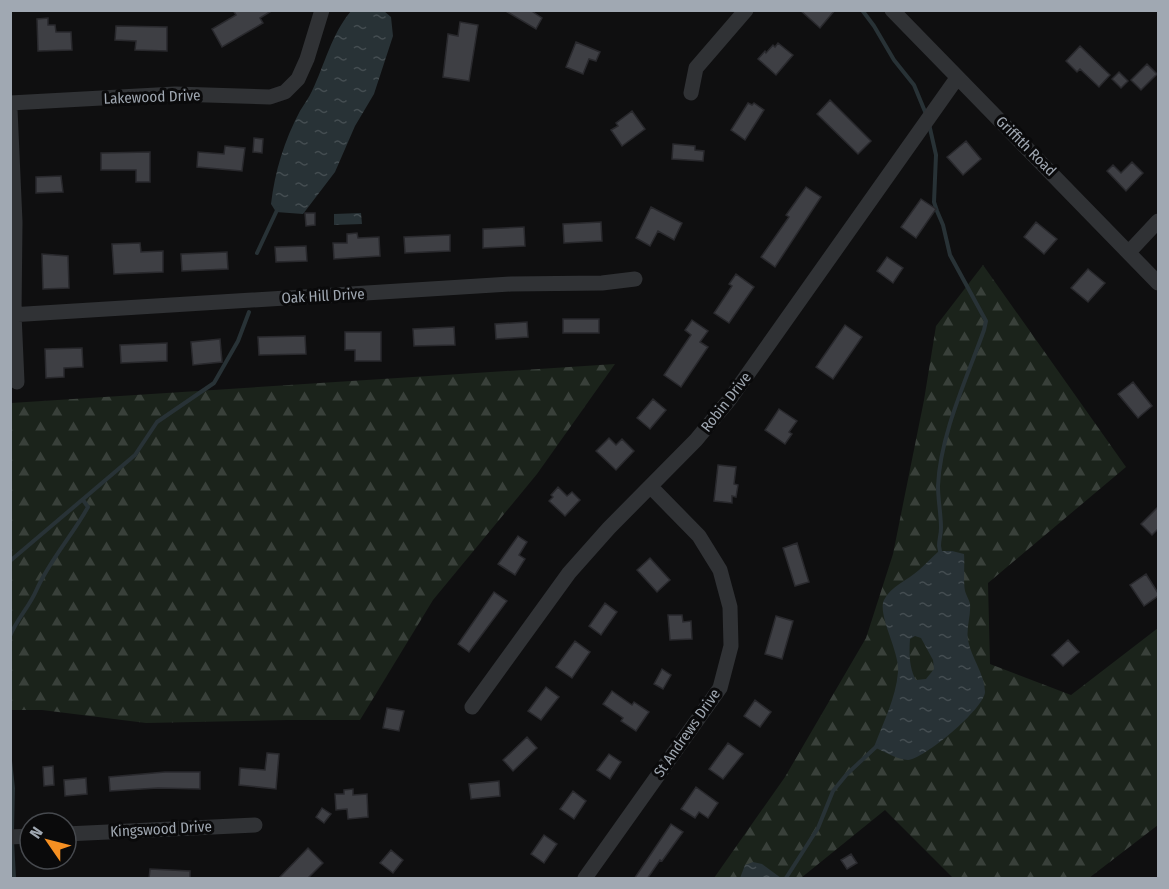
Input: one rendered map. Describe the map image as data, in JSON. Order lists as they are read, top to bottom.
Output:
{
  "streets": {
    "street": [
      "Lakewood Drive",
      "Griffith Road",
      "Oak Hill Drive",
      "Robin Drive",
      "St Andrews Drive",
      "Kingswood Drive"
    ]
  },
  "crossings": [
    ["Griffith Road", "Robin Drive"],
    ["Robin Drive", "St Andrews Drive"]
  ],
  "north": "top left"
}
